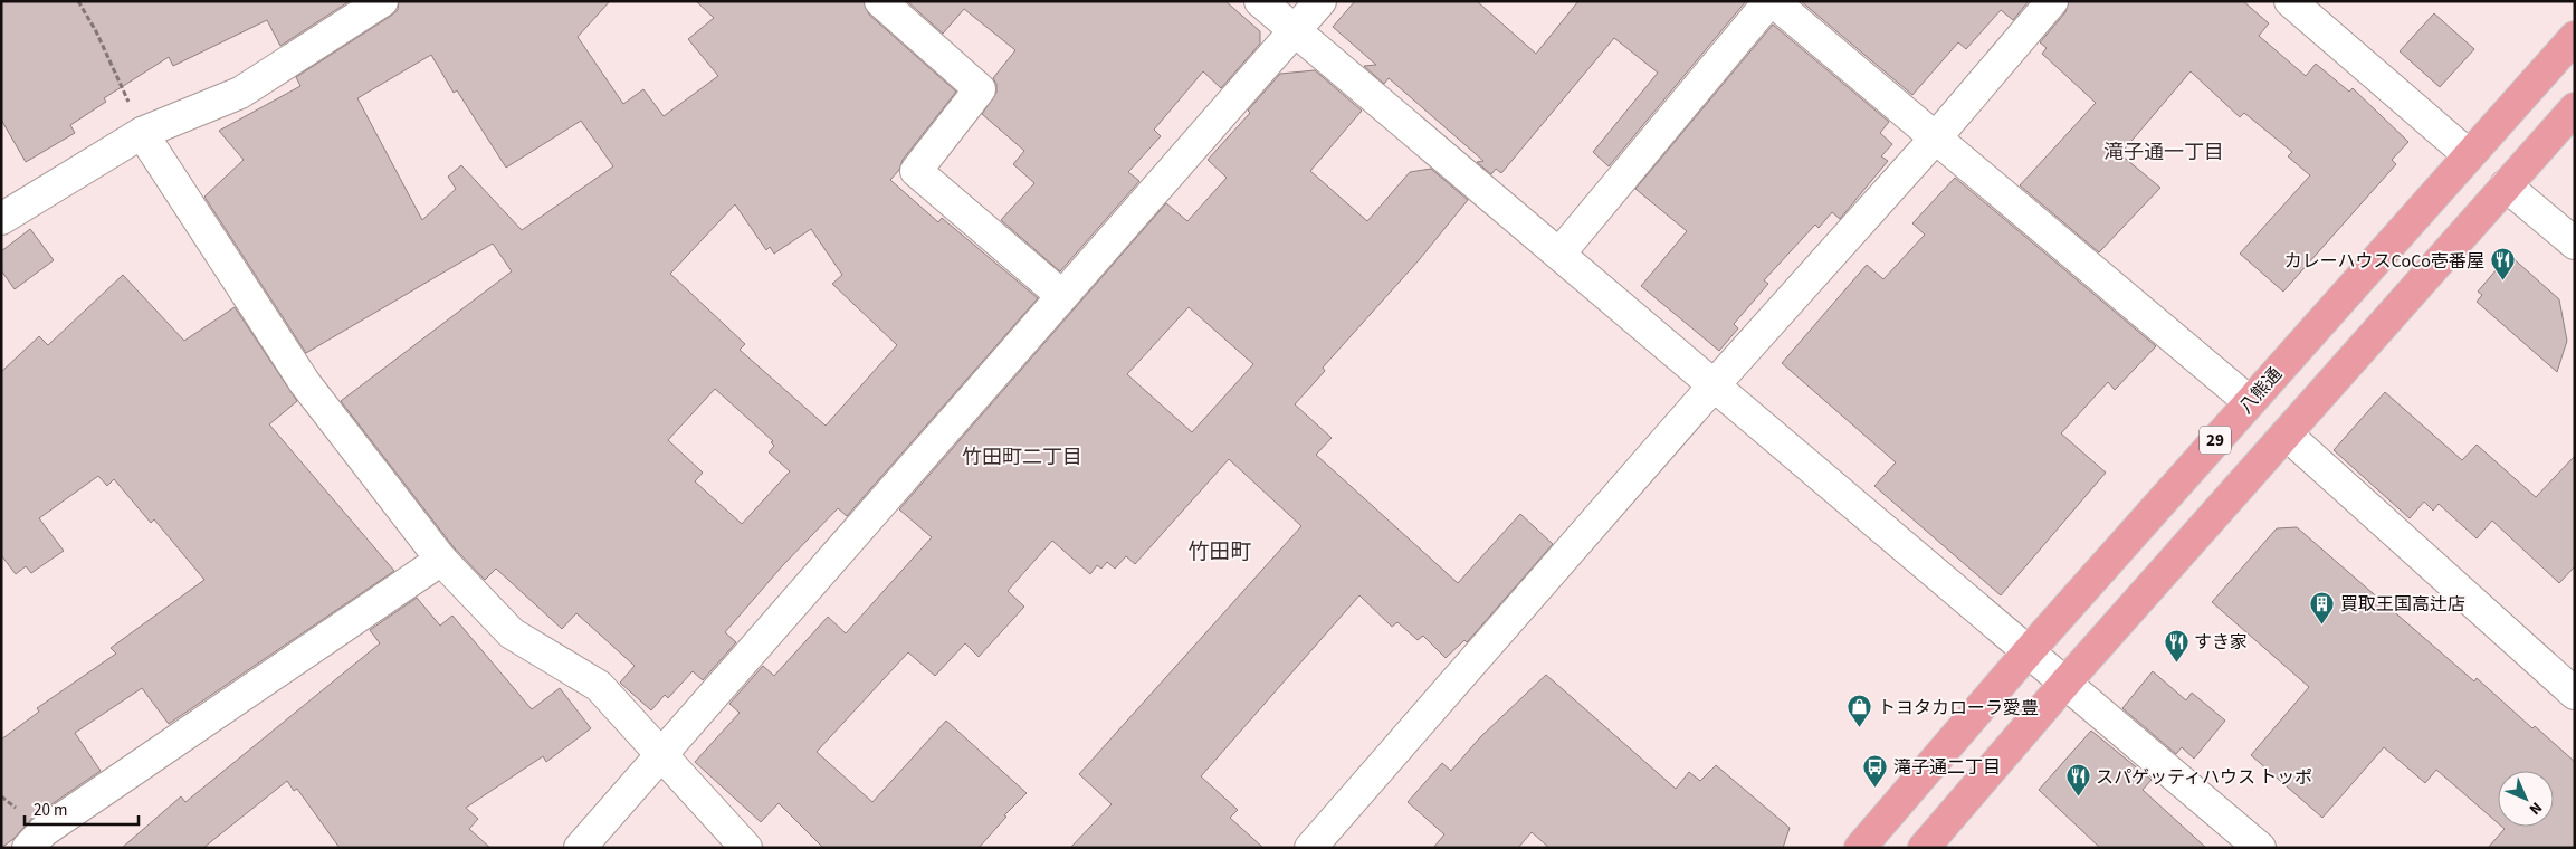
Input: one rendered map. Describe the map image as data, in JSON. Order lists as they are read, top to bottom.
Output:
{
  "streets": {
    "main road": ["八熊通", "29"]
  },
  "districts": ["滝子通一丁目", "竹田町二丁目", "竹田町"],
  "places": {
    "restaurant": ["カレーハウスCoCo壱番屋", "すき家", "スパゲッティハウス トッポ"],
    "building": ["買取王国高辻店"],
    "shop": ["トヨタカローラ愛豊"],
    "bus stop": ["滝子通二丁目"]
  },
  "scale_bar": "20 m",
  "north": "bottom right"
}
